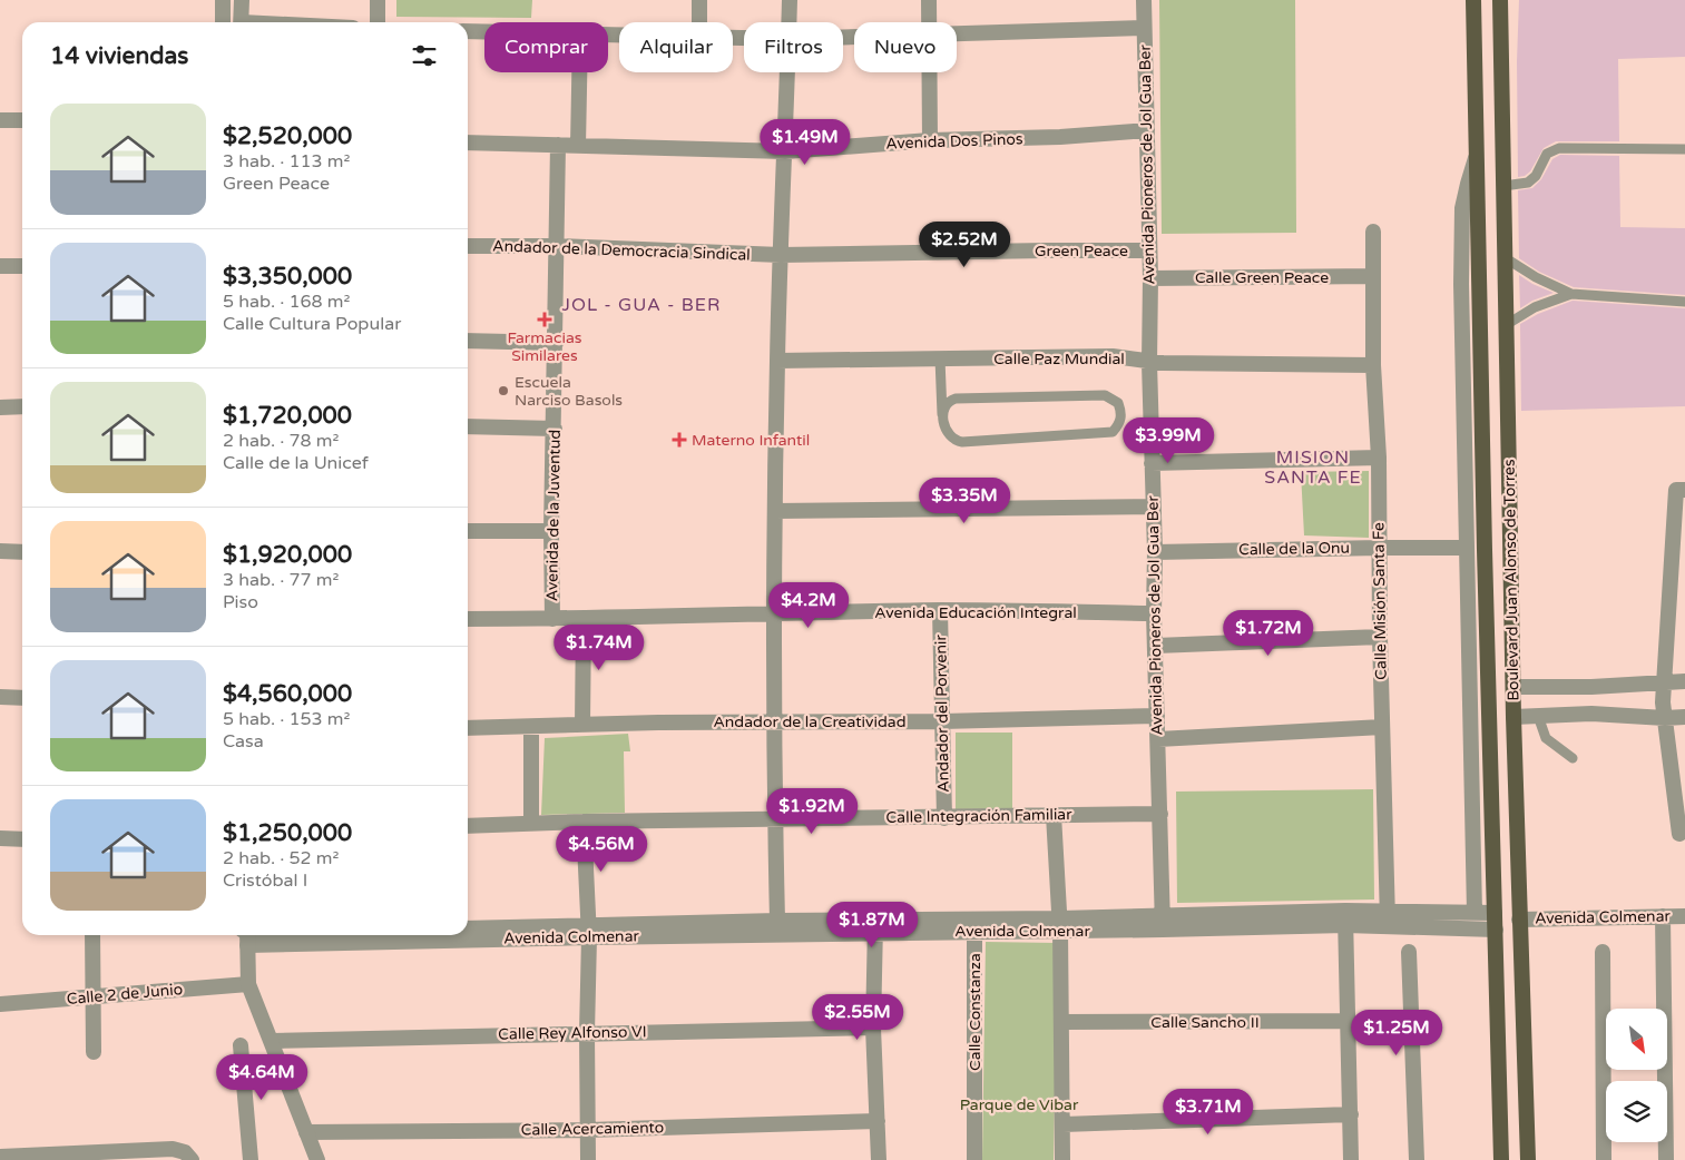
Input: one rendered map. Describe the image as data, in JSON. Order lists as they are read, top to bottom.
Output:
{
  "streets": {
    "main road": ["Boulevard Juan Alonso de Torres"],
    "street": [
      "Avenida Dos Pinos",
      "Avenida Pioneros de Jol Gua Ber",
      "Andador de la Democracia Sindical",
      "Green Peace",
      "Calle Green Peace",
      "Calle Paz Mundial",
      "Avenida de la Juventud",
      "Calle de la Onu",
      "Calle Misión Santa Fe",
      "Avenida Educación Integral",
      "Andador del Porvenir",
      "Andador de la Creatividad",
      "Calle Integración Familiar",
      "Avenida Colmenar",
      "Calle 2 de Junio",
      "Calle Constanza",
      "Calle Sancho II",
      "Calle Rey Alfonso VI",
      "Calle Acercamiento"
    ]
  },
  "crossings": [
    ["Avenida Dos Pinos", "Avenida Pioneros de Jol Gua Ber"],
    ["Avenida Dos Pinos", "Avenida de la Juventud"],
    ["Avenida Pioneros de Jol Gua Ber", "Green Peace"],
    ["Avenida Pioneros de Jol Gua Ber", "Calle Green Peace"],
    ["Avenida Pioneros de Jol Gua Ber", "Calle Paz Mundial"],
    ["Avenida Pioneros de Jol Gua Ber", "Calle de la Onu"],
    ["Avenida Pioneros de Jol Gua Ber", "Avenida Educación Integral"],
    ["Avenida Pioneros de Jol Gua Ber", "Andador de la Creatividad"],
    ["Avenida Pioneros de Jol Gua Ber", "Calle Integración Familiar"],
    ["Avenida Pioneros de Jol Gua Ber", "Avenida Colmenar"],
    ["Andador de la Democracia Sindical", "Green Peace"],
    ["Andador de la Democracia Sindical", "Avenida de la Juventud"],
    ["Calle Green Peace", "Calle Misión Santa Fe"],
    ["Calle Paz Mundial", "Calle Misión Santa Fe"],
    ["Avenida de la Juventud", "Avenida Educación Integral"],
    ["Calle de la Onu", "Calle Misión Santa Fe"],
    ["Boulevard Juan Alonso de Torres", "Avenida Colmenar"],
    ["Calle Misión Santa Fe", "Avenida Colmenar"],
    ["Avenida Educación Integral", "Andador del Porvenir"],
    ["Andador del Porvenir", "Andador de la Creatividad"],
    ["Andador del Porvenir", "Calle Integración Familiar"],
    ["Avenida Colmenar", "Calle Constanza"]
  ],
  "districts": ["JOL - GUA - BER", "MISION SANTA FE"],
  "parks": ["Parque de Vibar"],
  "places": {
    "health": ["Farmacias Similares", "Materno Infantil"],
    "other": ["Escuela Narciso Basols"]
  },
  "north": "bottom right",
  "page": {
    "chip": [
      "Comprar",
      "Alquilar",
      "Filtros",
      "Nuevo"
    ],
    "heading": "14 viviendas",
    "list": [
      {
        "name": "$2,520,000",
        "note": "3 hab. · 113 m² · Green Peace"
      },
      {
        "name": "$3,350,000",
        "note": "5 hab. · 168 m² · Calle Cultura Popular"
      },
      {
        "name": "$1,720,000",
        "note": "2 hab. · 78 m² · Calle de la Unicef"
      },
      {
        "name": "$1,920,000",
        "note": "3 hab. · 77 m² · Piso"
      },
      {
        "name": "$4,560,000",
        "note": "5 hab. · 153 m² · Casa"
      },
      {
        "name": "$1,250,000",
        "note": "2 hab. · 52 m² · Cristóbal I"
      }
    ],
    "price": [
      "$1.49M",
      "$2.52M",
      "$3.99M",
      "$3.35M",
      "$4.2M",
      "$1.72M",
      "$1.74M",
      "$1.92M",
      "$4.56M",
      "$1.87M",
      "$2.55M",
      "$1.25M",
      "$4.64M",
      "$3.71M"
    ]
  }
}
